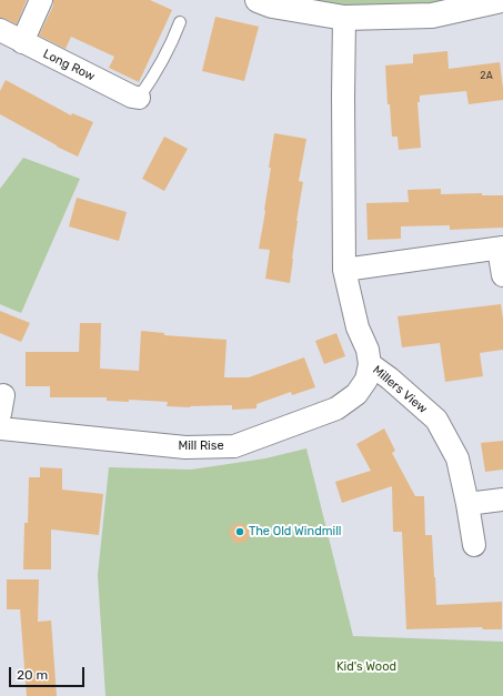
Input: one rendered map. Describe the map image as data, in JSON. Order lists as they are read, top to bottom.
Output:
{
  "streets": {
    "street": ["Long Row", "Millers View", "Mill Rise"]
  },
  "crossings": [
    ["Millers View", "Mill Rise"]
  ],
  "parks": ["Kid's Wood"],
  "places": ["The Old Windmill"],
  "house_numbers": ["2A"],
  "scale_bar": "20 m"
}
